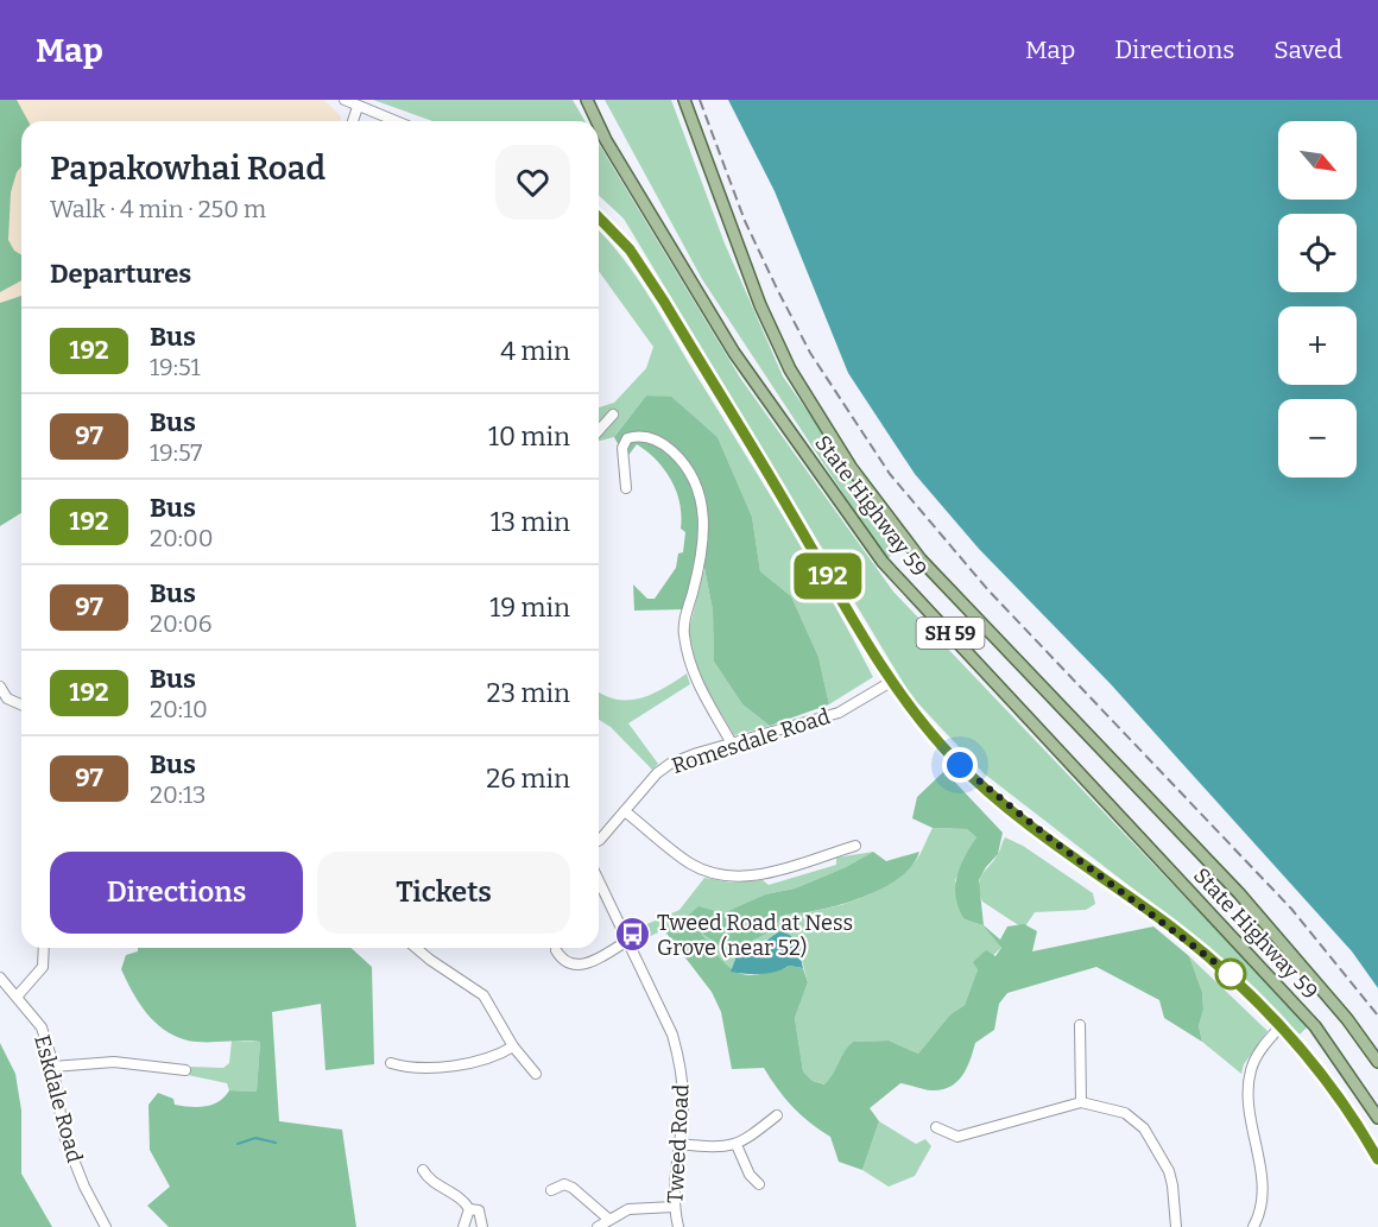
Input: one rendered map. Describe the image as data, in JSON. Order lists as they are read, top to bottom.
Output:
{
  "streets": {
    "main road": ["State Highway 59", "SH 59"],
    "street": ["Romesdale Road", "Eskdale Road", "Tweed Road"]
  },
  "places": {
    "bus stop": ["Tweed Road at Ness Grove (near 52)"]
  },
  "lines": ["bus line 192"],
  "north": "bottom right",
  "page": {
    "header": "Map",
    "nav": ["Map", "Directions", "Saved"],
    "on_map": "192",
    "map_buttons": ["+", "−"],
    "heading": [
      ["Papakowhai Road", "Walk · 4 min · 250 m"],
      "Departures"
    ],
    "list": [
      {
        "mark": "192",
        "name": "Bus",
        "note": "19:51",
        "value": "4 min"
      },
      {
        "mark": "97",
        "name": "Bus",
        "note": "19:57",
        "value": "10 min"
      },
      {
        "mark": "192",
        "name": "Bus",
        "note": "20:00",
        "value": "13 min"
      },
      {
        "mark": "97",
        "name": "Bus",
        "note": "20:06",
        "value": "19 min"
      },
      {
        "mark": "192",
        "name": "Bus",
        "note": "20:10",
        "value": "23 min"
      },
      {
        "mark": "97",
        "name": "Bus",
        "note": "20:13",
        "value": "26 min"
      }
    ],
    "buttons": ["Directions", "Tickets"]
  }
}
